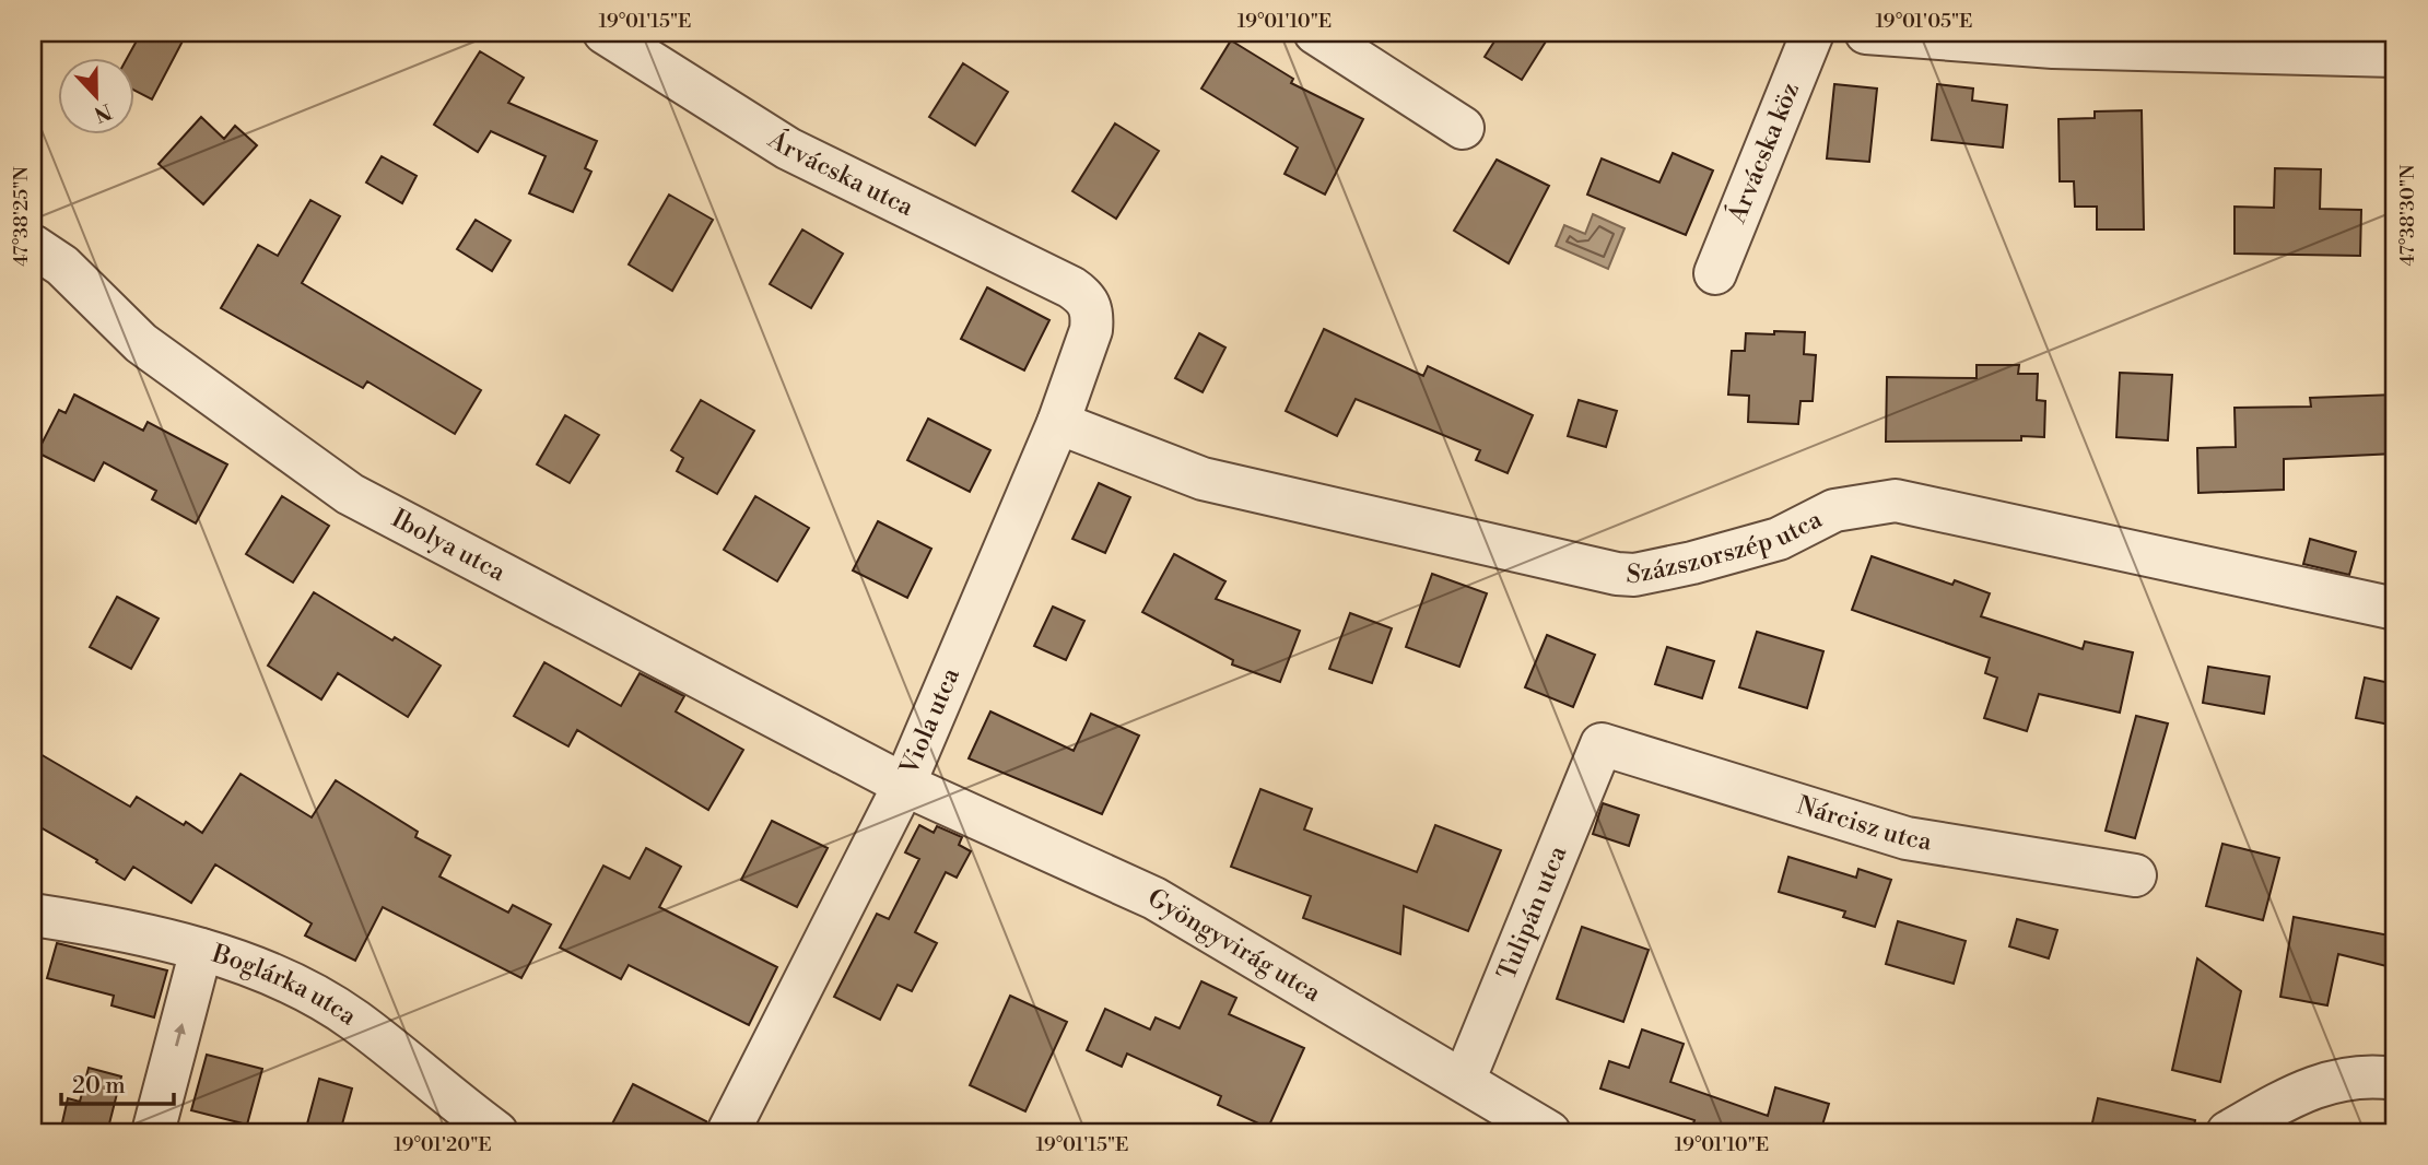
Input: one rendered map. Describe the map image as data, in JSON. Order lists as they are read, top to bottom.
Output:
{
  "streets": {
    "street": [
      "Árvácska köz",
      "Árvácska utca",
      "Százszorszép utca",
      "Ibolya utca",
      "Viola utca",
      "Nárcisz utca",
      "Tulipán utca",
      "Gyöngyvirág utca",
      "Boglárka utca"
    ]
  },
  "crossings": [
    ["Árvácska utca", "Viola utca"],
    ["Százszorszép utca", "Viola utca"],
    ["Ibolya utca", "Viola utca"],
    ["Ibolya utca", "Gyöngyvirág utca"],
    ["Viola utca", "Gyöngyvirág utca"],
    ["Nárcisz utca", "Tulipán utca"],
    ["Tulipán utca", "Gyöngyvirág utca"]
  ],
  "scale_bar": "20 m",
  "north": "bottom",
  "coordinates": [
    "19°01'15\"E",
    "19°01'10\"E",
    "19°01'05\"E",
    "47°38'30\"N",
    "47°38'25\"N",
    "19°01'20\"E"
  ]
}
